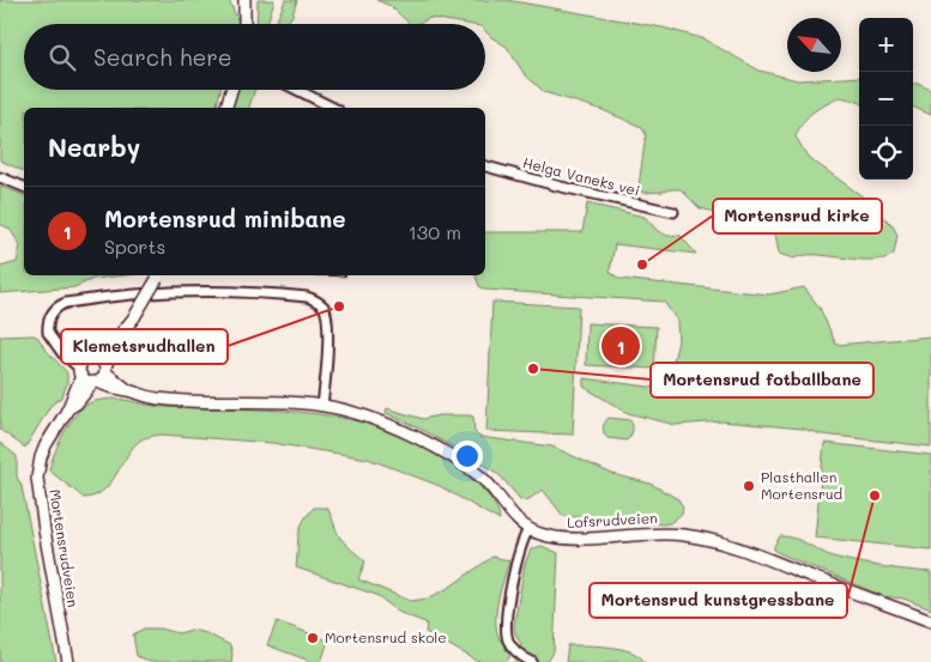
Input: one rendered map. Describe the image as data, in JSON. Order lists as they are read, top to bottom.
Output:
{
  "streets": {
    "street": ["Helga Vaneks vei", "Lofsrudveien", "Mortensrudveien"]
  },
  "crossings": [
    ["Lofsrudveien", "Mortensrudveien"]
  ],
  "places": [
    "Mortensrud kirke",
    "Klemetsrudhallen",
    "Mortensrud fotballbane",
    "Plasthallen Mortensrud",
    "Mortensrud kunstgressbane",
    "Mortensrud skole"
  ],
  "north": "top left",
  "page": {
    "map_buttons": ["+", "−"],
    "search": "Search here",
    "heading": "Nearby",
    "list": [
      {
        "mark": "1",
        "name": "Mortensrud minibane",
        "note": "Sports",
        "value": "130 m"
      }
    ],
    "pins": "1"
  }
}
